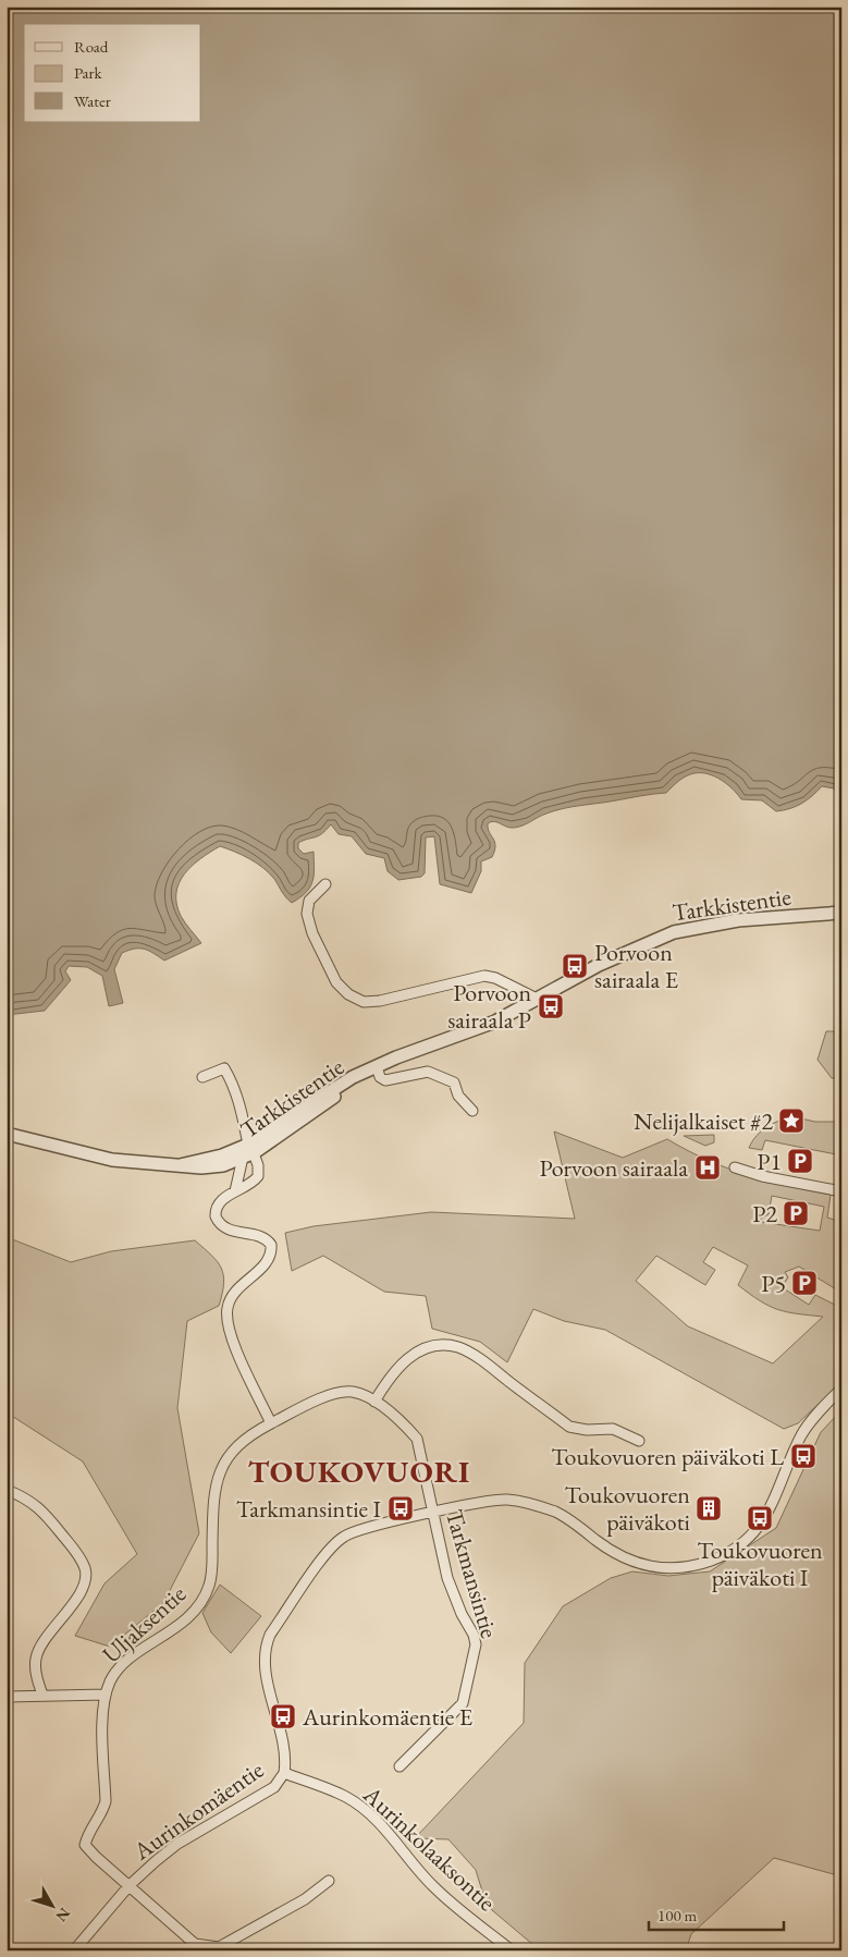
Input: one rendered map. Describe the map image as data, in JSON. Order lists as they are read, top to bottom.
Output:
{
  "streets": {
    "street": [
      "Tarkkistentie",
      "Tarkmansintie",
      "Uljaksentie",
      "Aurinkomäentie",
      "Aurinkolaaksontie"
    ]
  },
  "crossings": [
    ["Tarkmansintie", "Uljaksentie"],
    ["Tarkmansintie", "Aurinkomäentie"],
    ["Uljaksentie", "Aurinkomäentie"],
    ["Aurinkomäentie", "Aurinkolaaksontie"]
  ],
  "districts": ["TOUKOVUORI"],
  "places": {
    "bus stop": [
      "Porvoon sairaala E",
      "Porvoon sairaala P",
      "Toukovuoren päiväkoti L",
      "Tarkmansintie I",
      "Toukovuoren päiväkoti I",
      "Aurinkomäentie E"
    ],
    "place": ["Nelijalkaiset #2"],
    "parking": ["P1", "P2", "P5"],
    "hospital": ["Porvoon sairaala"],
    "building": ["Toukovuoren päiväkoti"]
  },
  "legend": ["Road", "Park", "Water"],
  "scale_bar": "100 m",
  "north": "bottom right"
}
